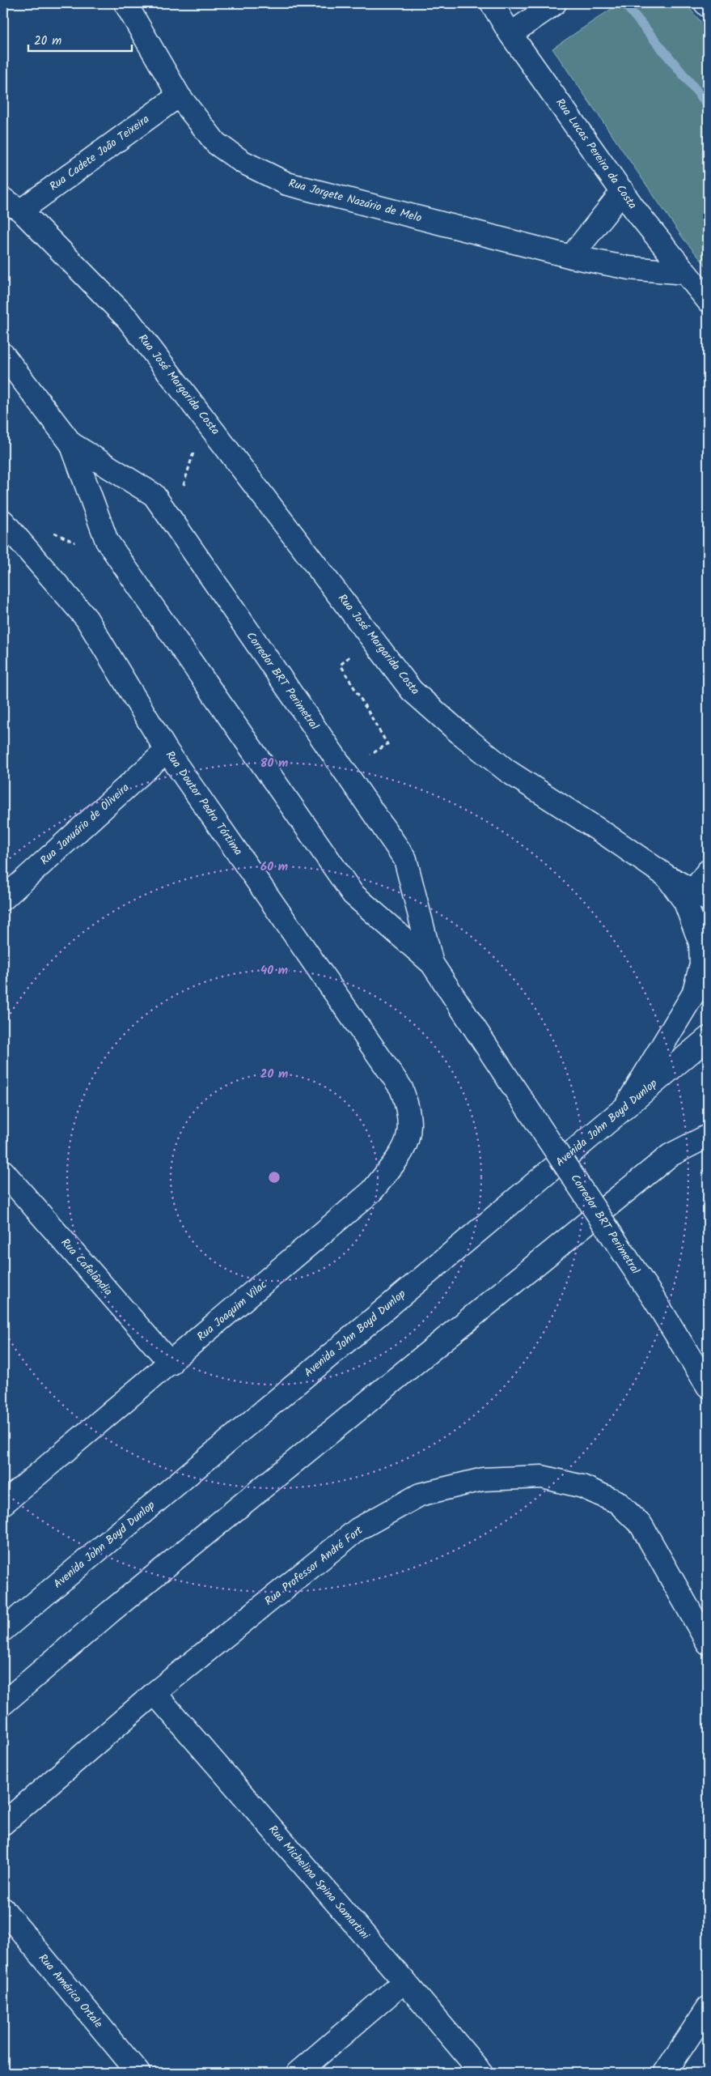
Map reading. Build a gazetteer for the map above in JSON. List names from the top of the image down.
{
  "streets": {
    "street": [
      "Rua Cadete João Teixeira",
      "Rua Lucas Pereira da Costa",
      "Rua Jorgete Nazário de Melo",
      "Rua José Margarida Costa",
      "Corredor BRT Perimetral",
      "Rua Doutor Pedro Tórtima",
      "Rua Januário de Oliveira",
      "Avenida John Boyd Dunlop",
      "Rua Cafelândia",
      "Rua Joaquim Vilac",
      "Rua Professor André Fort",
      "Rua Michelina Spina Samartini",
      "Rua Américo Ortale"
    ]
  },
  "crossings": [
    ["Rua Cadete João Teixeira", "Rua Jorgete Nazário de Melo"],
    ["Rua Cadete João Teixeira", "Rua José Margarida Costa"],
    ["Rua Lucas Pereira da Costa", "Rua Jorgete Nazário de Melo"],
    ["Rua Doutor Pedro Tórtima", "Rua Januário de Oliveira"],
    ["Rua Doutor Pedro Tórtima", "Rua Joaquim Vilac"],
    ["Rua Cafelândia", "Rua Joaquim Vilac"],
    ["Rua Professor André Fort", "Rua Michelina Spina Samartini"]
  ],
  "scale_bar": "20 m",
  "rings": [
    "80 m",
    "60 m",
    "40 m",
    "20 m"
  ]
}
